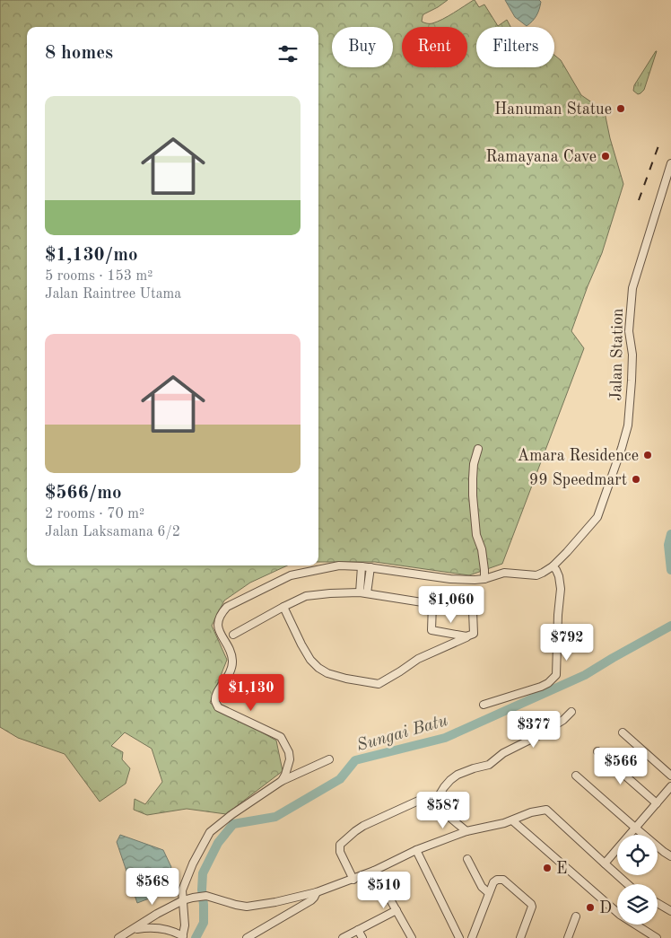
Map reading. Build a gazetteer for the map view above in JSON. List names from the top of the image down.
{
  "streets": {
    "street": ["Jalan Station"]
  },
  "water": ["Sungai Batu"],
  "places": [
    "Hanuman Statue",
    "Ramayana Cave",
    "Amara Residence",
    "99 Speedmart",
    "E",
    "D"
  ],
  "page": {
    "chip": ["Buy", "Rent", "Filters"],
    "heading": "8 homes",
    "list": [
      {
        "name": "$1,130/mo",
        "note": "5 rooms · 153 m² · Jalan Raintree Utama"
      },
      {
        "name": "$566/mo",
        "note": "2 rooms · 70 m² · Jalan Laksamana 6/2"
      }
    ],
    "price": [
      "$1,060",
      "$792",
      "$1,130",
      "$377",
      "$566",
      "$587",
      "$568",
      "$510"
    ]
  }
}
